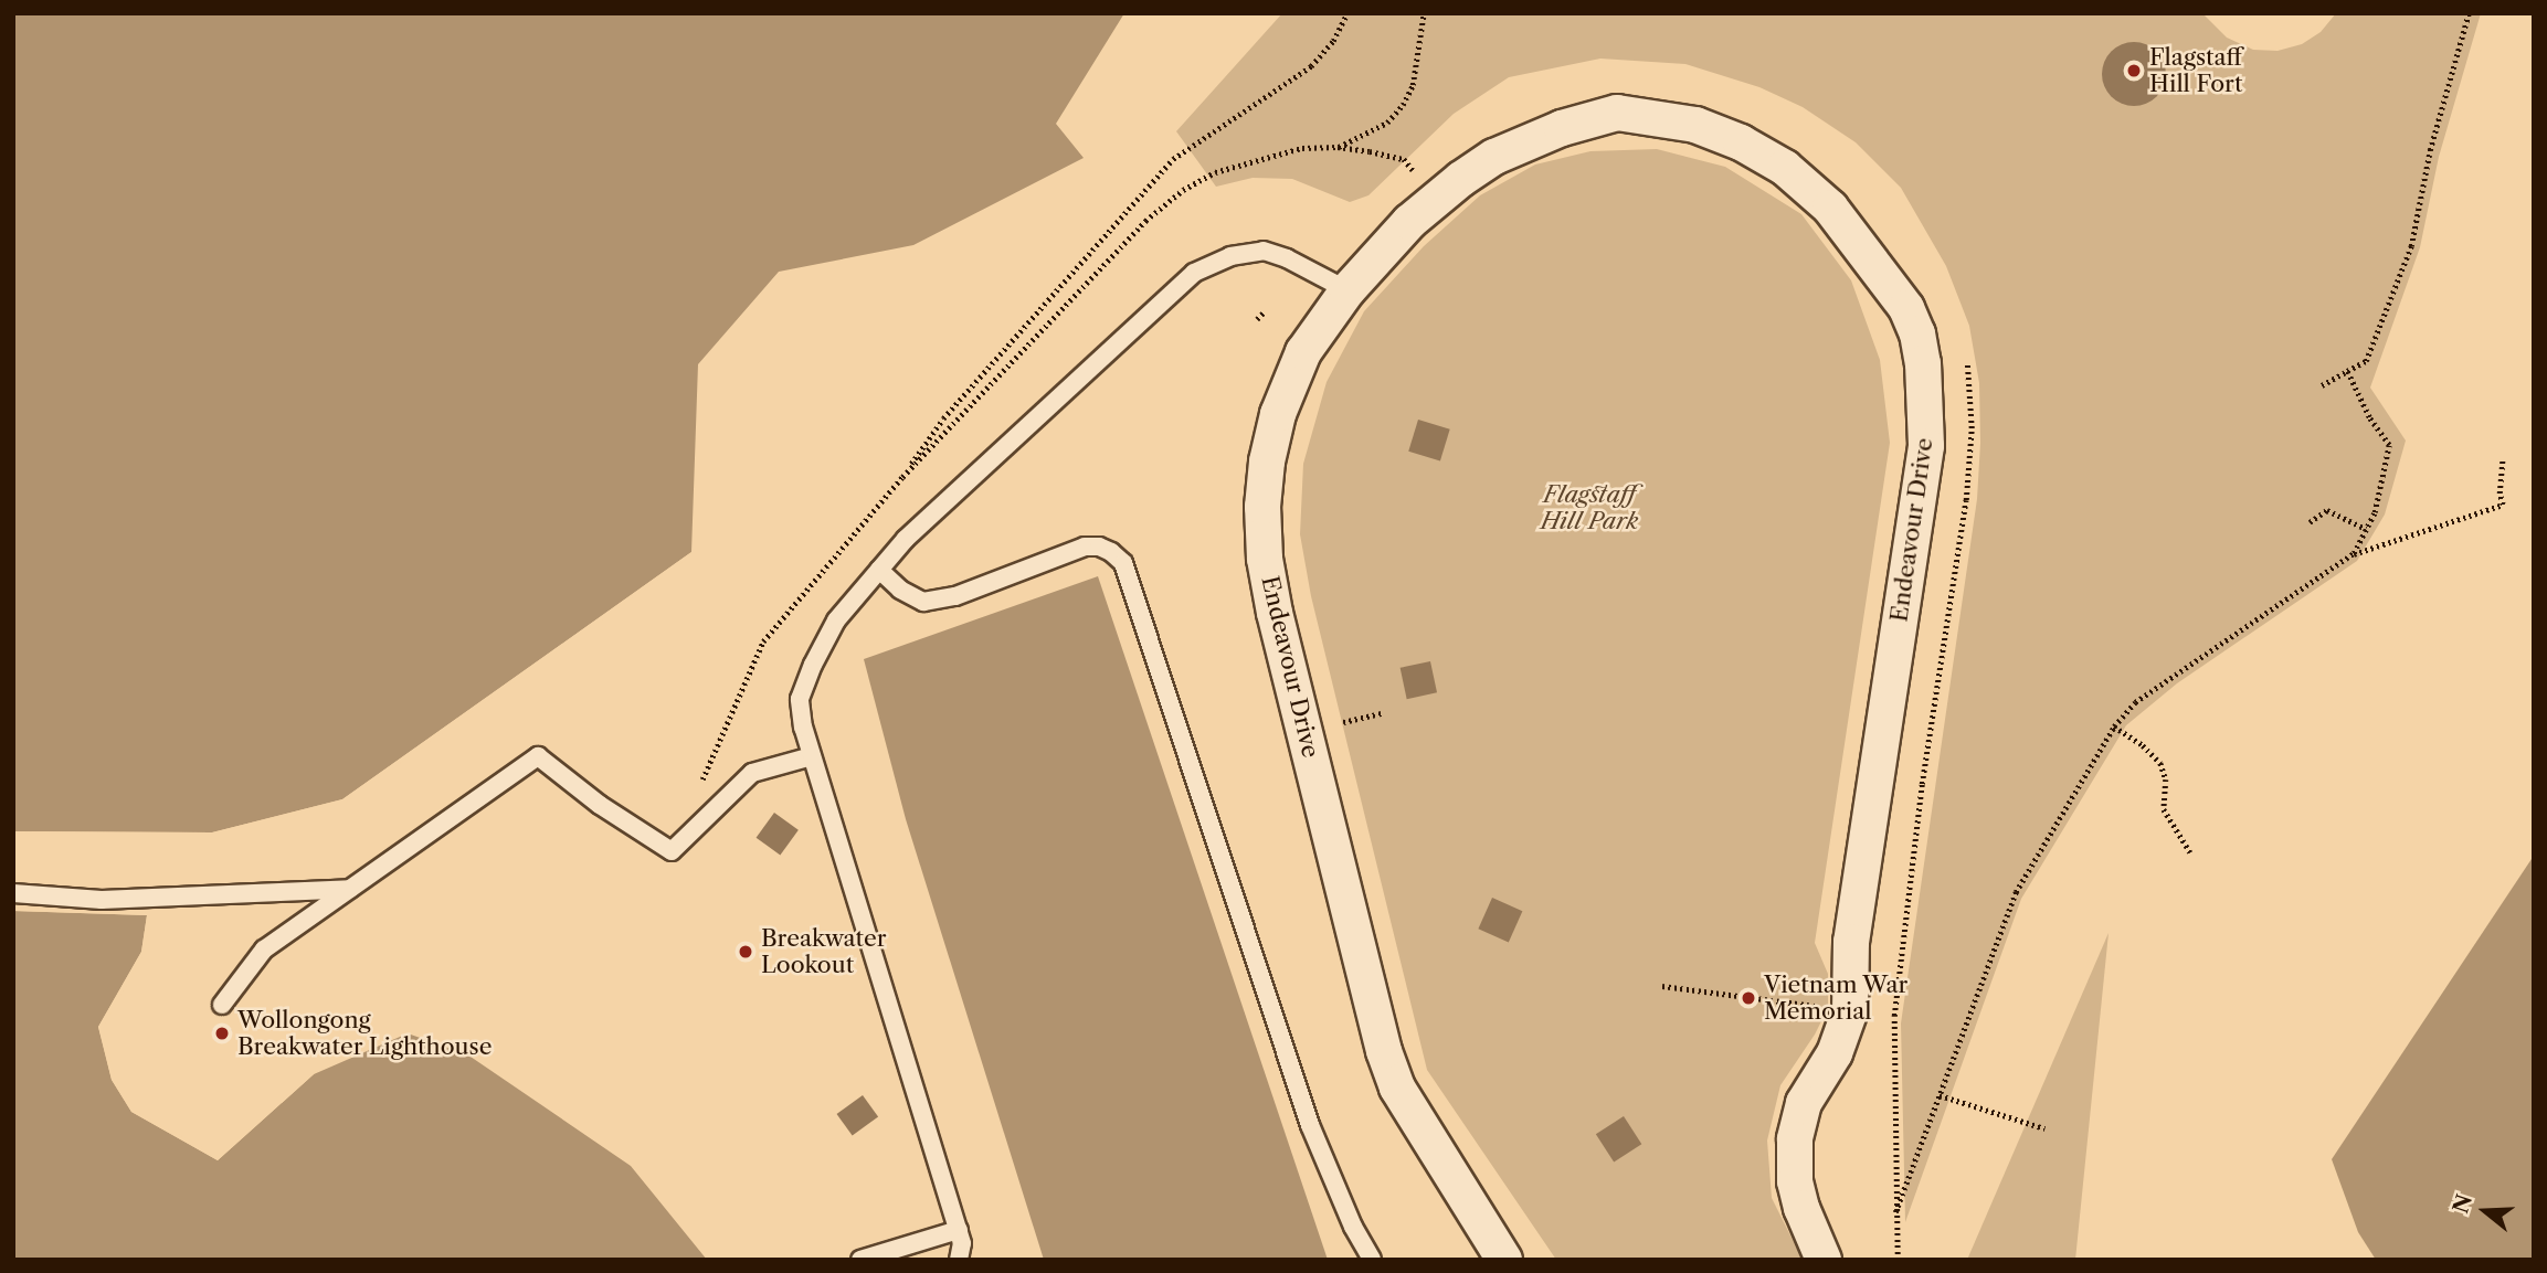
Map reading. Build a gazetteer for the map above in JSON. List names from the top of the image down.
{
  "streets": {
    "street": ["Endeavour Drive"]
  },
  "parks": ["Flagstaff Hill Park"],
  "places": [
    "Flagstaff Hill Fort",
    "Breakwater Lookout",
    "Vietnam War Memorial",
    "Wollongong Breakwater Lighthouse"
  ],
  "north": "left"
}
